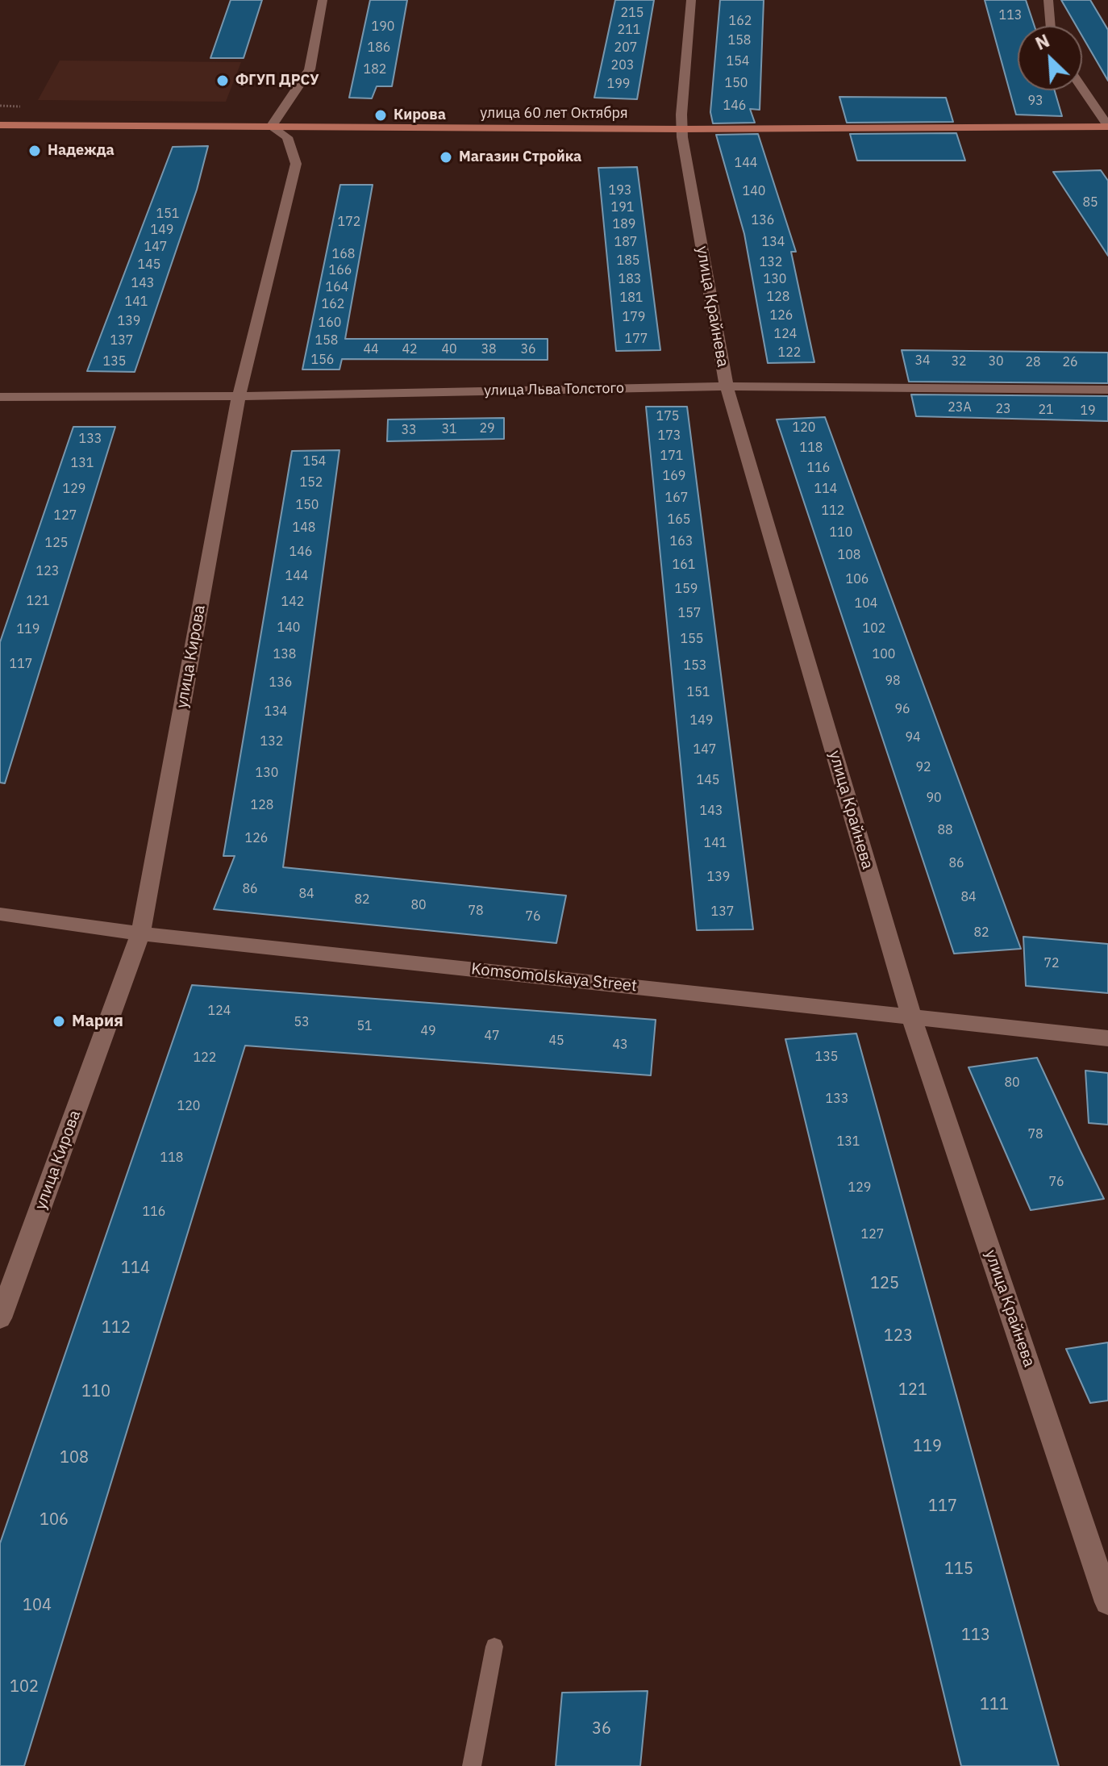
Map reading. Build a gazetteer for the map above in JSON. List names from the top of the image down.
{
  "streets": {
    "main road": ["улица 60 лет Октября"],
    "street": [
      "улица Крайнева",
      "улица Льва Толстого",
      "улица Кирова",
      "Komsomolskaya Street"
    ]
  },
  "crossings": [
    ["улица 60 лет Октября", "улица Крайнева"],
    ["улица 60 лет Октября", "улица Кирова"],
    ["улица Крайнева", "улица Льва Толстого"],
    ["улица Крайнева", "Komsomolskaya Street"],
    ["улица Льва Толстого", "улица Кирова"],
    ["улица Кирова", "Komsomolskaya Street"]
  ],
  "places": [
    "ФГУП ДРСУ",
    "Кирова",
    "Надежда",
    "Магазин Стройка",
    "Мария"
  ],
  "house_numbers": [
    "215",
    "113",
    "162",
    "190",
    "211",
    "158",
    "186",
    "207",
    "154",
    "203",
    "182",
    "150",
    "199",
    "93",
    "146",
    "144",
    "193",
    "140",
    "85",
    "191",
    "151",
    "136",
    "172",
    "189",
    "149",
    "187",
    "134",
    "147",
    "168",
    "185",
    "132",
    "145",
    "166",
    "183",
    "130",
    "143",
    "164",
    "128",
    "181",
    "141",
    "162",
    "126",
    "179",
    "139",
    "160",
    "124",
    "177",
    "137",
    "158",
    "44",
    "42",
    "40",
    "38",
    "36",
    "122",
    "156",
    "34",
    "135",
    "32",
    "30",
    "28",
    "26",
    "23А",
    "23",
    "21",
    "19",
    "175",
    "120",
    "29",
    "31",
    "33",
    "173",
    "133",
    "118",
    "171",
    "154",
    "131",
    "116",
    "169",
    "152",
    "129",
    "114",
    "167",
    "150",
    "112",
    "127",
    "165",
    "148",
    "110",
    "163",
    "125",
    "146",
    "108",
    "161",
    "123",
    "144",
    "106",
    "159",
    "121",
    "142",
    "104",
    "157",
    "140",
    "102",
    "119",
    "155",
    "138",
    "100",
    "117",
    "153",
    "98",
    "136",
    "151",
    "96",
    "134",
    "149",
    "94",
    "132",
    "147",
    "92",
    "130",
    "145",
    "90",
    "128",
    "143",
    "88",
    "126",
    "141",
    "86",
    "139",
    "86",
    "84",
    "84",
    "82",
    "80",
    "78",
    "137",
    "76",
    "82",
    "72",
    "124",
    "53",
    "51",
    "49",
    "47",
    "45",
    "43",
    "135",
    "122",
    "80",
    "133",
    "120",
    "78",
    "131",
    "118",
    "76",
    "129",
    "116",
    "127",
    "114",
    "125",
    "112",
    "123",
    "121",
    "110",
    "119",
    "108",
    "117",
    "106",
    "115",
    "104",
    "113",
    "102",
    "111",
    "36"
  ],
  "north": "top left"
}
